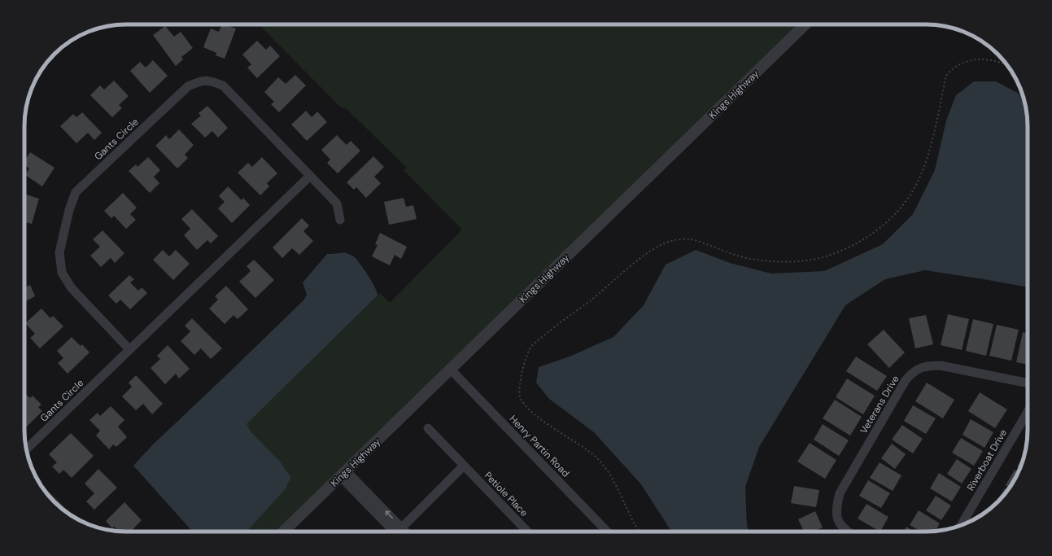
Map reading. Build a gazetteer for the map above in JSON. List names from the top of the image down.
{
  "streets": {
    "street": [
      "Kings Highway",
      "Gants Circle",
      "Veterans Drive",
      "Henry Partin Road",
      "Riverboat Drive",
      "Petiole Place"
    ]
  },
  "crossings": [
    ["Kings Highway", "Henry Partin Road"]
  ]
}
